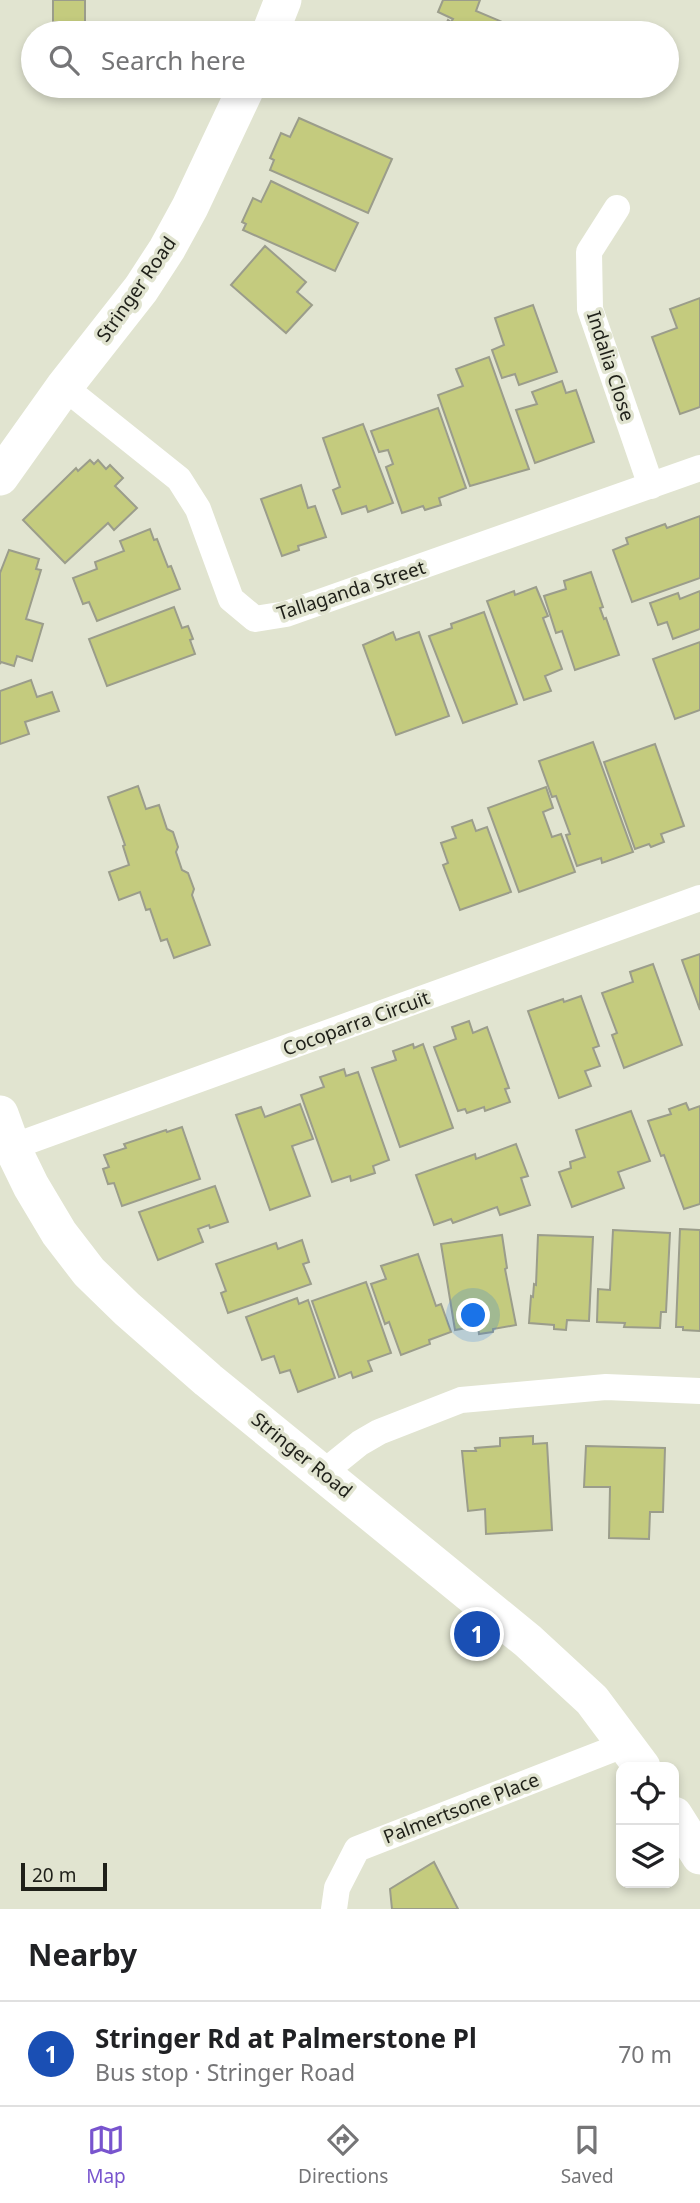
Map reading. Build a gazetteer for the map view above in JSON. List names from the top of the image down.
{
  "streets": {
    "street": [
      "Stringer Road",
      "Indalia Close",
      "Tallaganda Street",
      "Cocoparra Circuit",
      "Palmertsone Place"
    ]
  },
  "crossings": [
    ["Stringer Road", "Tallaganda Street"],
    ["Stringer Road", "Cocoparra Circuit"],
    ["Stringer Road", "Palmertsone Place"],
    ["Indalia Close", "Tallaganda Street"]
  ],
  "scale_bar": "20 m",
  "page": {
    "search": "Search here",
    "pins": "1",
    "scale": "20 m",
    "heading": "Nearby",
    "list": [
      {
        "mark": "1",
        "name": "Stringer Rd at Palmerstone Pl",
        "note": "Bus stop · Stringer Road",
        "value": "70 m"
      }
    ],
    "nav": ["Map", "Directions", "Saved"]
  }
}
